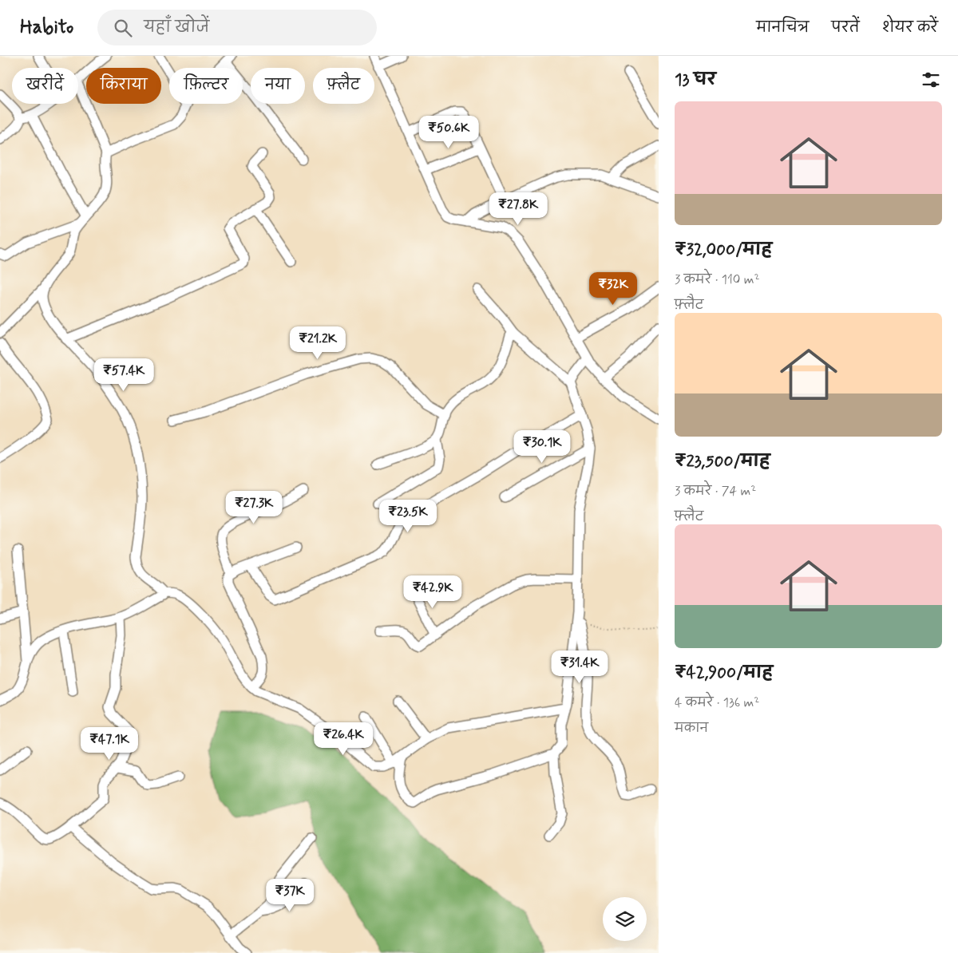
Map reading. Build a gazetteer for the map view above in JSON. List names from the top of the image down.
{
  "page": {
    "header": "Habito",
    "search": "यहाँ खोजें",
    "nav": ["मानचित्र", "परतें", "शेयर करें"],
    "heading": "13 घर",
    "chip": [
      "खरीदें",
      "किराया",
      "फ़िल्टर",
      "नया",
      "फ़्लैट"
    ],
    "list": [
      {
        "name": "₹32,000/माह",
        "note": "3 कमरे · 110 m² · फ़्लैट"
      },
      {
        "name": "₹23,500/माह",
        "note": "3 कमरे · 74 m² · फ़्लैट"
      },
      {
        "name": "₹42,900/माह",
        "note": "4 कमरे · 136 m² · मकान"
      }
    ],
    "price": [
      "₹50.6K",
      "₹27.8K",
      "₹32K",
      "₹21.2K",
      "₹57.4K",
      "₹30.1K",
      "₹27.3K",
      "₹23.5K",
      "₹42.9K",
      "₹31.4K",
      "₹26.4K",
      "₹47.1K",
      "₹37K"
    ]
  }
}
